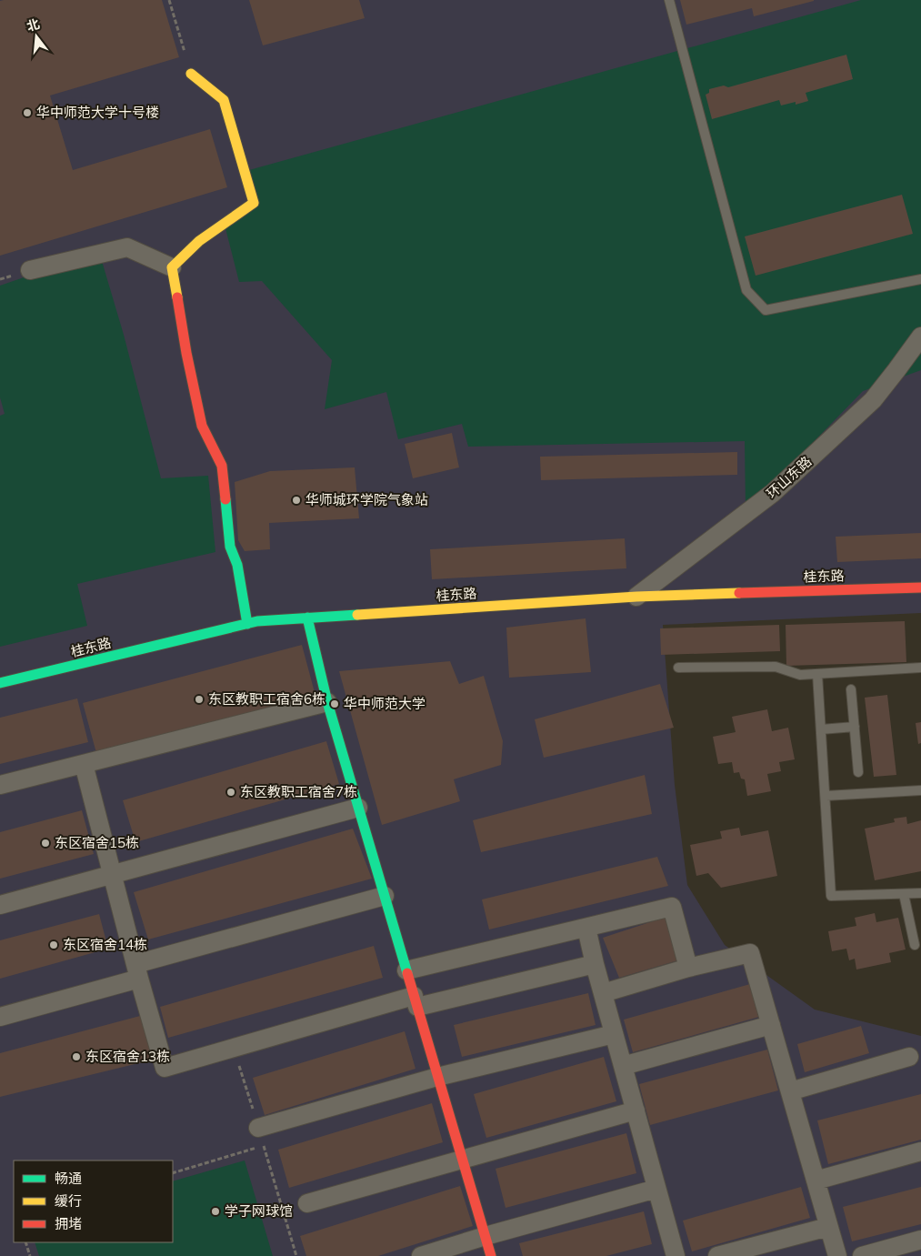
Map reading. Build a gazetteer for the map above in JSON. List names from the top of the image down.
{
  "streets": {
    "street": ["环山东路", "桂东路"]
  },
  "crossings": [
    ["环山东路", "桂东路"]
  ],
  "places": [
    "华中师范大学十号楼",
    "华师城环学院气象站",
    "东区教职工宿舍6栋",
    "华中师范大学",
    "东区教职工宿舍7栋",
    "东区宿舍15栋",
    "东区宿舍14栋",
    "东区宿舍13栋",
    "学子网球馆"
  ],
  "legend": ["畅通", "缓行", "拥堵"],
  "north": "top"
}
